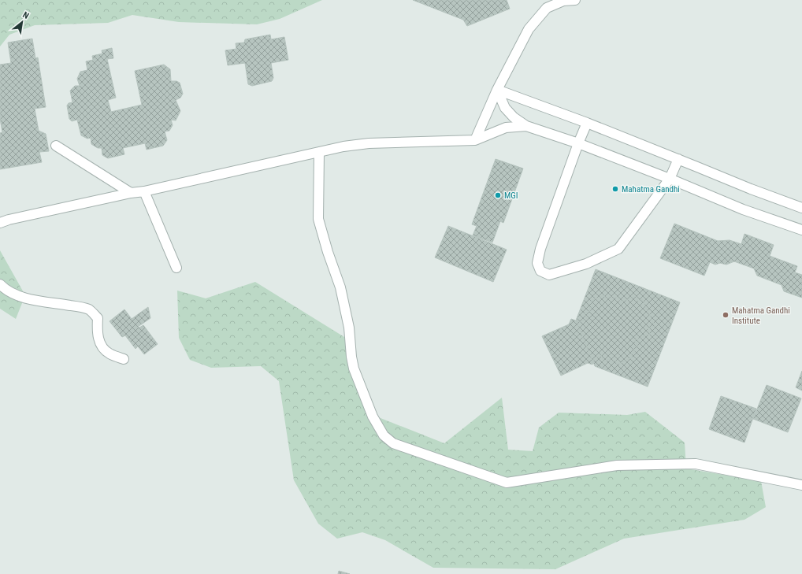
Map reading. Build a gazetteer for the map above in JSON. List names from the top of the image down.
{
  "places": ["Mahatma Gandhi", "MGI", "Mahatma Gandhi Institute"],
  "north": "top right"
}
